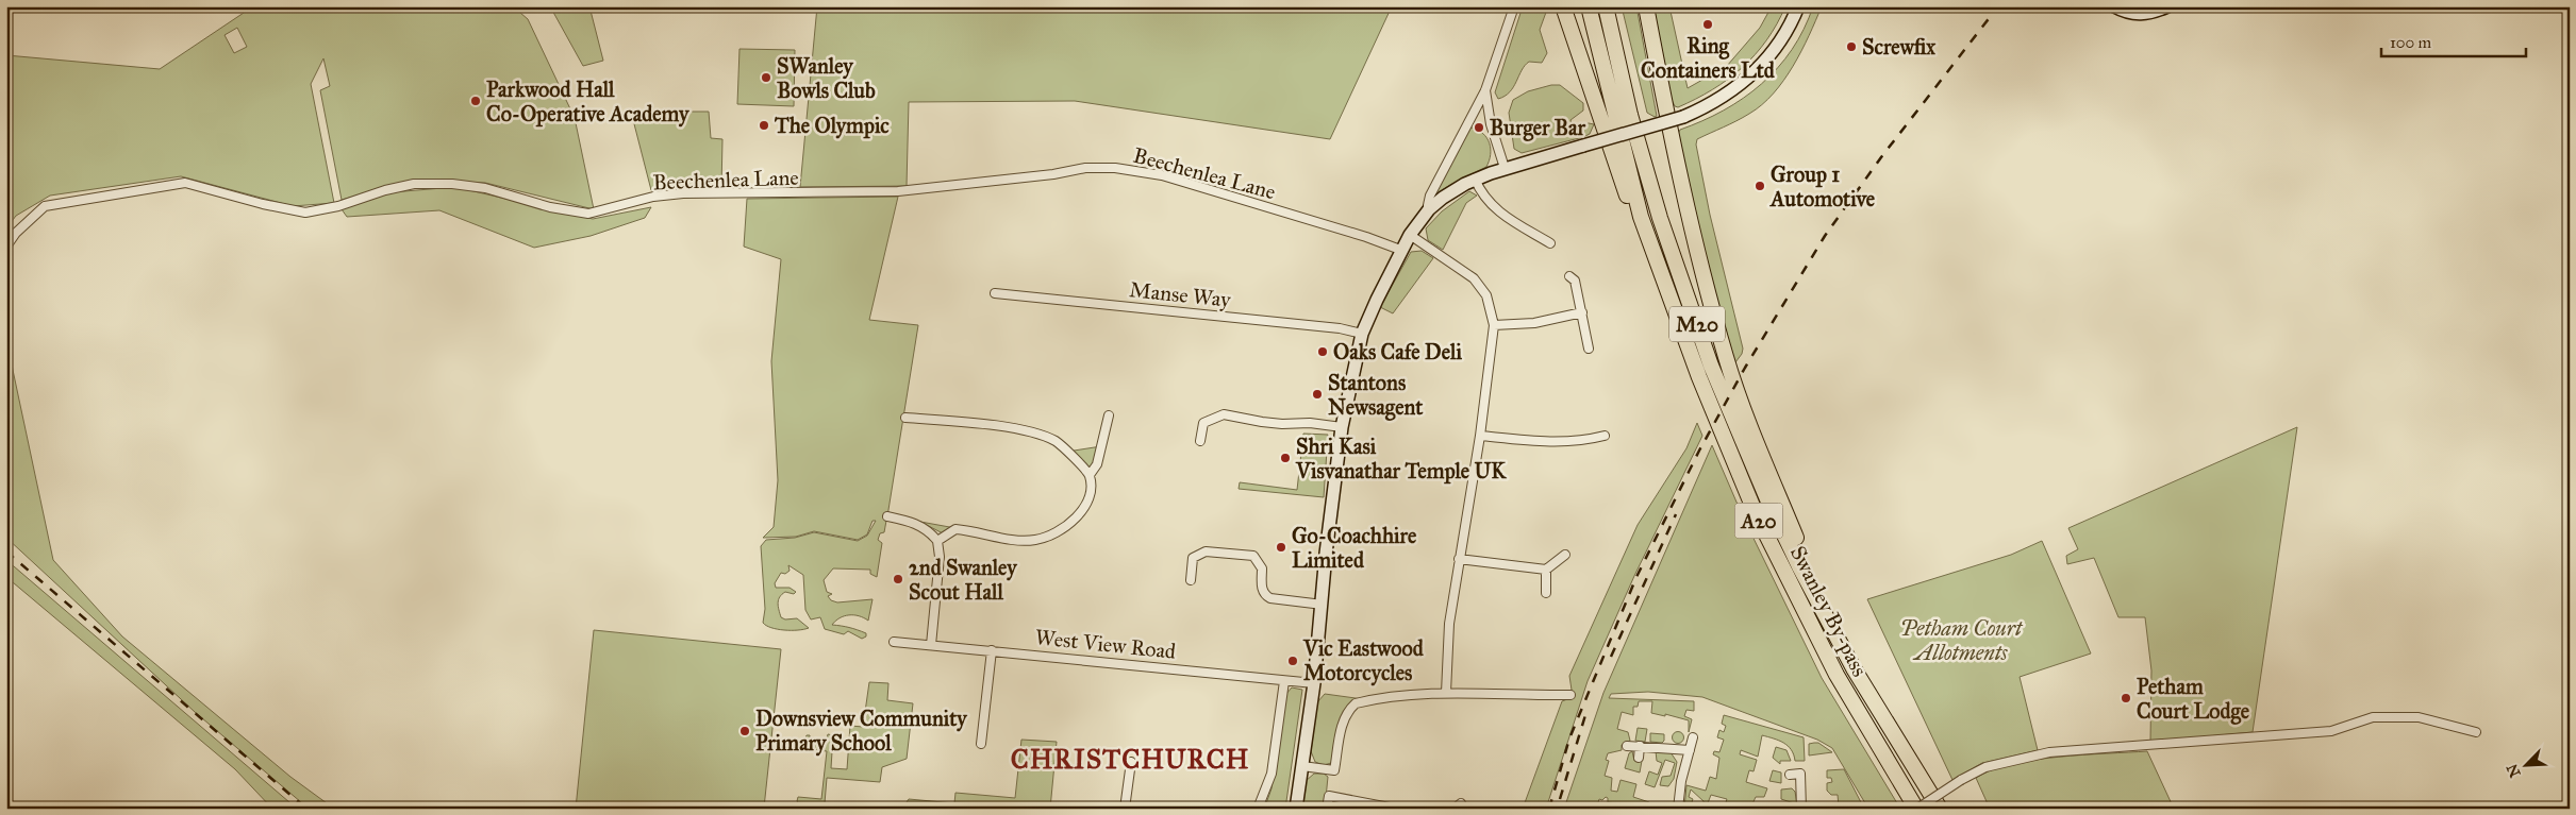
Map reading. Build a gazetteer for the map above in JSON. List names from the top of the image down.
{
  "streets": {
    "highway": ["M20", "A20", "Swanley By-pass"],
    "street": ["Beechenlea Lane", "Manse Way", "West View Road"]
  },
  "crossings": [
    ["M20", "A20"],
    ["M20", "Swanley By-pass"],
    ["A20", "Swanley By-pass"]
  ],
  "districts": ["CHRISTCHURCH"],
  "parks": ["Petham Court Allotments"],
  "places": [
    "Ring Containers Ltd",
    "Screwfix",
    "SWanley Bowls Club",
    "Parkwood Hall Co-Operative Academy",
    "The Olympic",
    "Burger Bar",
    "Group 1 Automotive",
    "Oaks Cafe Deli",
    "Stantons Newsagent",
    "Shri Kasi Visvanathar Temple UK",
    "Go-Coachhire Limited",
    "2nd Swanley Scout Hall",
    "Vic Eastwood Motorcycles",
    "Petham Court Lodge",
    "Downsview Community Primary School"
  ],
  "scale_bar": "100 m",
  "north": "bottom left"
}
